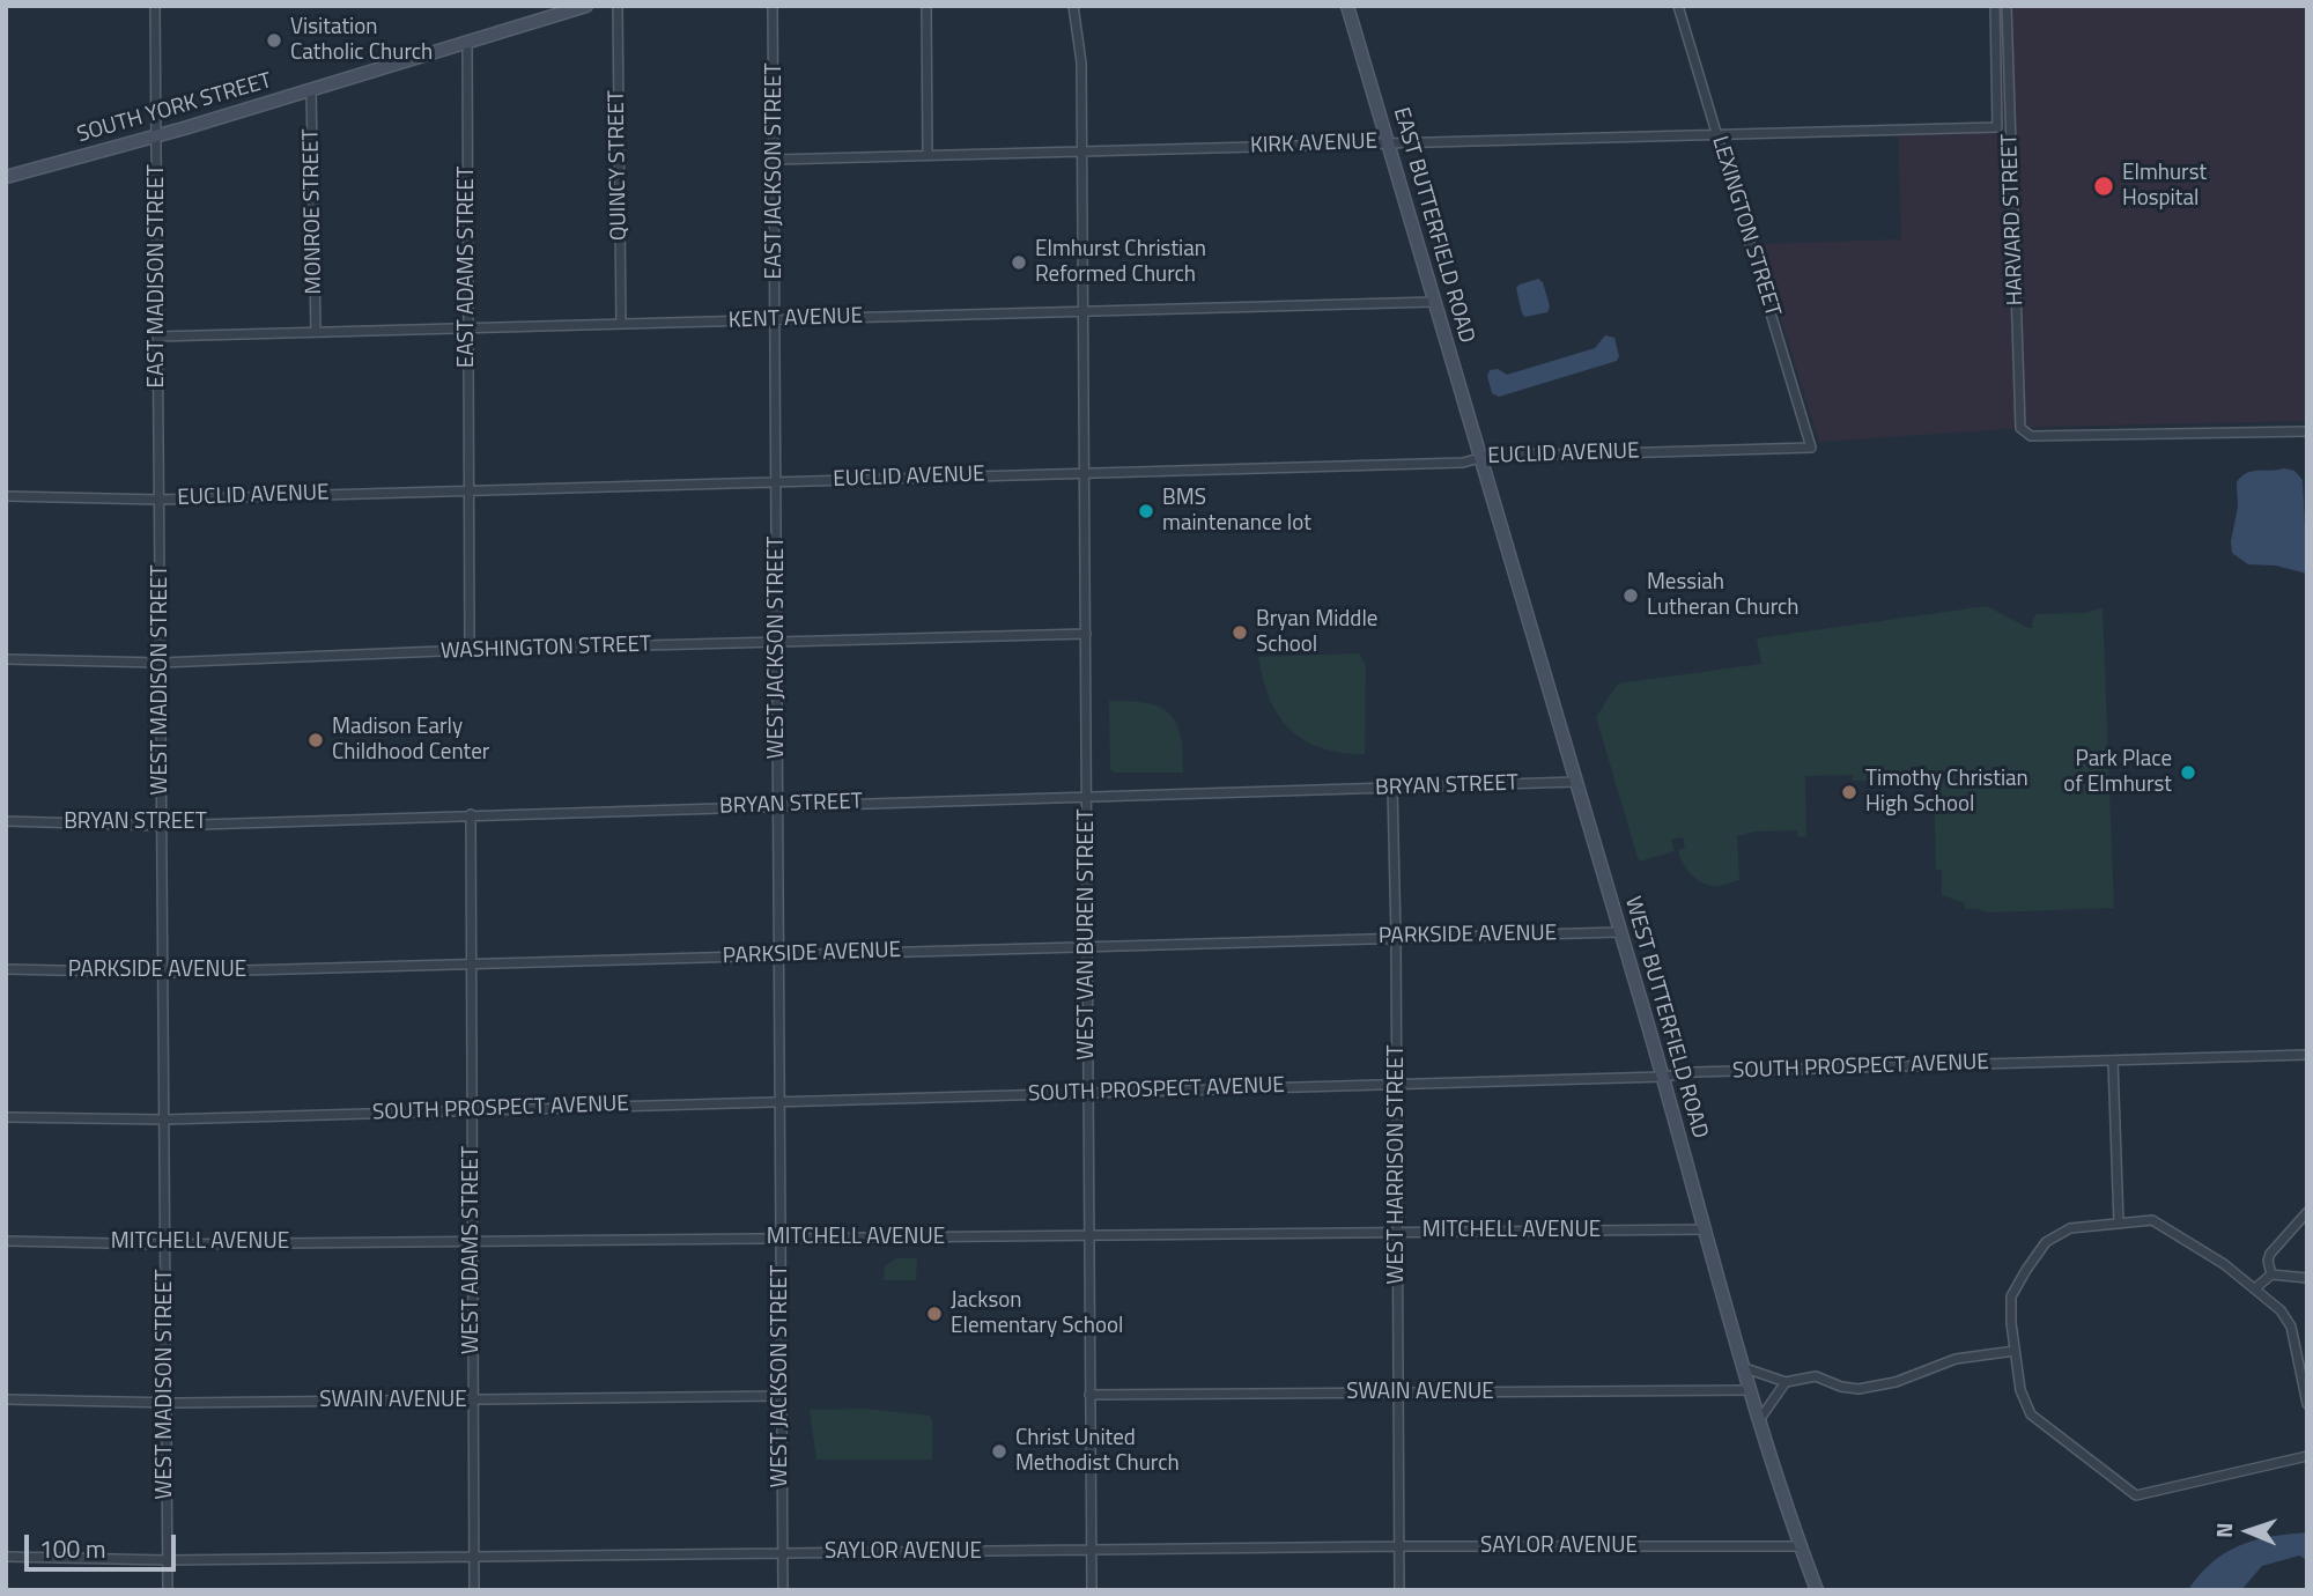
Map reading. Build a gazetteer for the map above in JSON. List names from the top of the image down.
{
  "streets": {
    "main road": ["SOUTH YORK STREET", "EAST BUTTERFIELD ROAD", "WEST BUTTERFIELD ROAD"],
    "street": [
      "KIRK AVENUE",
      "QUINCY STREET",
      "EAST JACKSON STREET",
      "MONROE STREET",
      "HARVARD STREET",
      "LEXINGTON STREET",
      "EAST ADAMS STREET",
      "EAST MADISON STREET",
      "KENT AVENUE",
      "EUCLID AVENUE",
      "WEST JACKSON STREET",
      "WASHINGTON STREET",
      "WEST MADISON STREET",
      "BRYAN STREET",
      "WEST VAN BUREN STREET",
      "PARKSIDE AVENUE",
      "SOUTH PROSPECT AVENUE",
      "WEST HARRISON STREET",
      "MITCHELL AVENUE",
      "WEST ADAMS STREET",
      "SWAIN AVENUE",
      "SAYLOR AVENUE"
    ]
  },
  "crossings": [
    ["SOUTH YORK STREET", "MONROE STREET"],
    ["SOUTH YORK STREET", "EAST ADAMS STREET"],
    ["SOUTH YORK STREET", "EAST MADISON STREET"],
    ["KIRK AVENUE", "EAST JACKSON STREET"],
    ["KIRK AVENUE", "HARVARD STREET"],
    ["KIRK AVENUE", "EAST BUTTERFIELD ROAD"],
    ["KIRK AVENUE", "LEXINGTON STREET"],
    ["KIRK AVENUE", "WEST VAN BUREN STREET"],
    ["QUINCY STREET", "KENT AVENUE"],
    ["EAST JACKSON STREET", "KENT AVENUE"],
    ["EAST JACKSON STREET", "EUCLID AVENUE"],
    ["EAST JACKSON STREET", "WEST JACKSON STREET"],
    ["MONROE STREET", "KENT AVENUE"],
    ["EAST BUTTERFIELD ROAD", "KENT AVENUE"],
    ["EAST BUTTERFIELD ROAD", "EUCLID AVENUE"],
    ["EAST BUTTERFIELD ROAD", "WEST BUTTERFIELD ROAD"],
    ["LEXINGTON STREET", "EUCLID AVENUE"],
    ["EAST ADAMS STREET", "KENT AVENUE"],
    ["EAST ADAMS STREET", "EUCLID AVENUE"],
    ["EAST MADISON STREET", "KENT AVENUE"],
    ["EAST MADISON STREET", "EUCLID AVENUE"],
    ["EAST MADISON STREET", "WEST MADISON STREET"],
    ["KENT AVENUE", "WEST VAN BUREN STREET"],
    ["EUCLID AVENUE", "WEST JACKSON STREET"],
    ["EUCLID AVENUE", "WEST MADISON STREET"],
    ["EUCLID AVENUE", "WEST VAN BUREN STREET"],
    ["EUCLID AVENUE", "WEST BUTTERFIELD ROAD"],
    ["WEST JACKSON STREET", "WASHINGTON STREET"],
    ["WEST JACKSON STREET", "BRYAN STREET"],
    ["WEST JACKSON STREET", "PARKSIDE AVENUE"],
    ["WEST JACKSON STREET", "SOUTH PROSPECT AVENUE"],
    ["WEST JACKSON STREET", "MITCHELL AVENUE"],
    ["WEST JACKSON STREET", "SWAIN AVENUE"],
    ["WEST JACKSON STREET", "SAYLOR AVENUE"],
    ["WASHINGTON STREET", "WEST MADISON STREET"],
    ["WASHINGTON STREET", "WEST VAN BUREN STREET"],
    ["WEST MADISON STREET", "BRYAN STREET"],
    ["WEST MADISON STREET", "PARKSIDE AVENUE"],
    ["WEST MADISON STREET", "SOUTH PROSPECT AVENUE"],
    ["WEST MADISON STREET", "MITCHELL AVENUE"],
    ["WEST MADISON STREET", "SWAIN AVENUE"],
    ["WEST MADISON STREET", "SAYLOR AVENUE"],
    ["BRYAN STREET", "WEST VAN BUREN STREET"],
    ["BRYAN STREET", "WEST BUTTERFIELD ROAD"],
    ["BRYAN STREET", "WEST HARRISON STREET"],
    ["BRYAN STREET", "WEST ADAMS STREET"],
    ["WEST VAN BUREN STREET", "PARKSIDE AVENUE"],
    ["WEST VAN BUREN STREET", "SOUTH PROSPECT AVENUE"],
    ["WEST VAN BUREN STREET", "MITCHELL AVENUE"],
    ["WEST VAN BUREN STREET", "SWAIN AVENUE"],
    ["WEST VAN BUREN STREET", "SAYLOR AVENUE"],
    ["PARKSIDE AVENUE", "WEST BUTTERFIELD ROAD"],
    ["PARKSIDE AVENUE", "WEST HARRISON STREET"],
    ["PARKSIDE AVENUE", "WEST ADAMS STREET"],
    ["WEST BUTTERFIELD ROAD", "SOUTH PROSPECT AVENUE"],
    ["WEST BUTTERFIELD ROAD", "MITCHELL AVENUE"],
    ["WEST BUTTERFIELD ROAD", "SWAIN AVENUE"],
    ["WEST BUTTERFIELD ROAD", "SAYLOR AVENUE"],
    ["SOUTH PROSPECT AVENUE", "WEST HARRISON STREET"],
    ["SOUTH PROSPECT AVENUE", "WEST ADAMS STREET"],
    ["WEST HARRISON STREET", "MITCHELL AVENUE"],
    ["WEST HARRISON STREET", "SWAIN AVENUE"],
    ["WEST HARRISON STREET", "SAYLOR AVENUE"],
    ["MITCHELL AVENUE", "WEST ADAMS STREET"],
    ["WEST ADAMS STREET", "SWAIN AVENUE"],
    ["WEST ADAMS STREET", "SAYLOR AVENUE"]
  ],
  "places": [
    "Visitation Catholic Church",
    "Elmhurst Hospital",
    "Elmhurst Christian Reformed Church",
    "BMS maintenance lot",
    "Messiah Lutheran Church",
    "Bryan Middle School",
    "Madison Early Childhood Center",
    "Park Place of Elmhurst",
    "Timothy Christian High School",
    "Jackson Elementary School",
    "Christ United Methodist Church"
  ],
  "scale_bar": "100 m",
  "north": "left"
}
